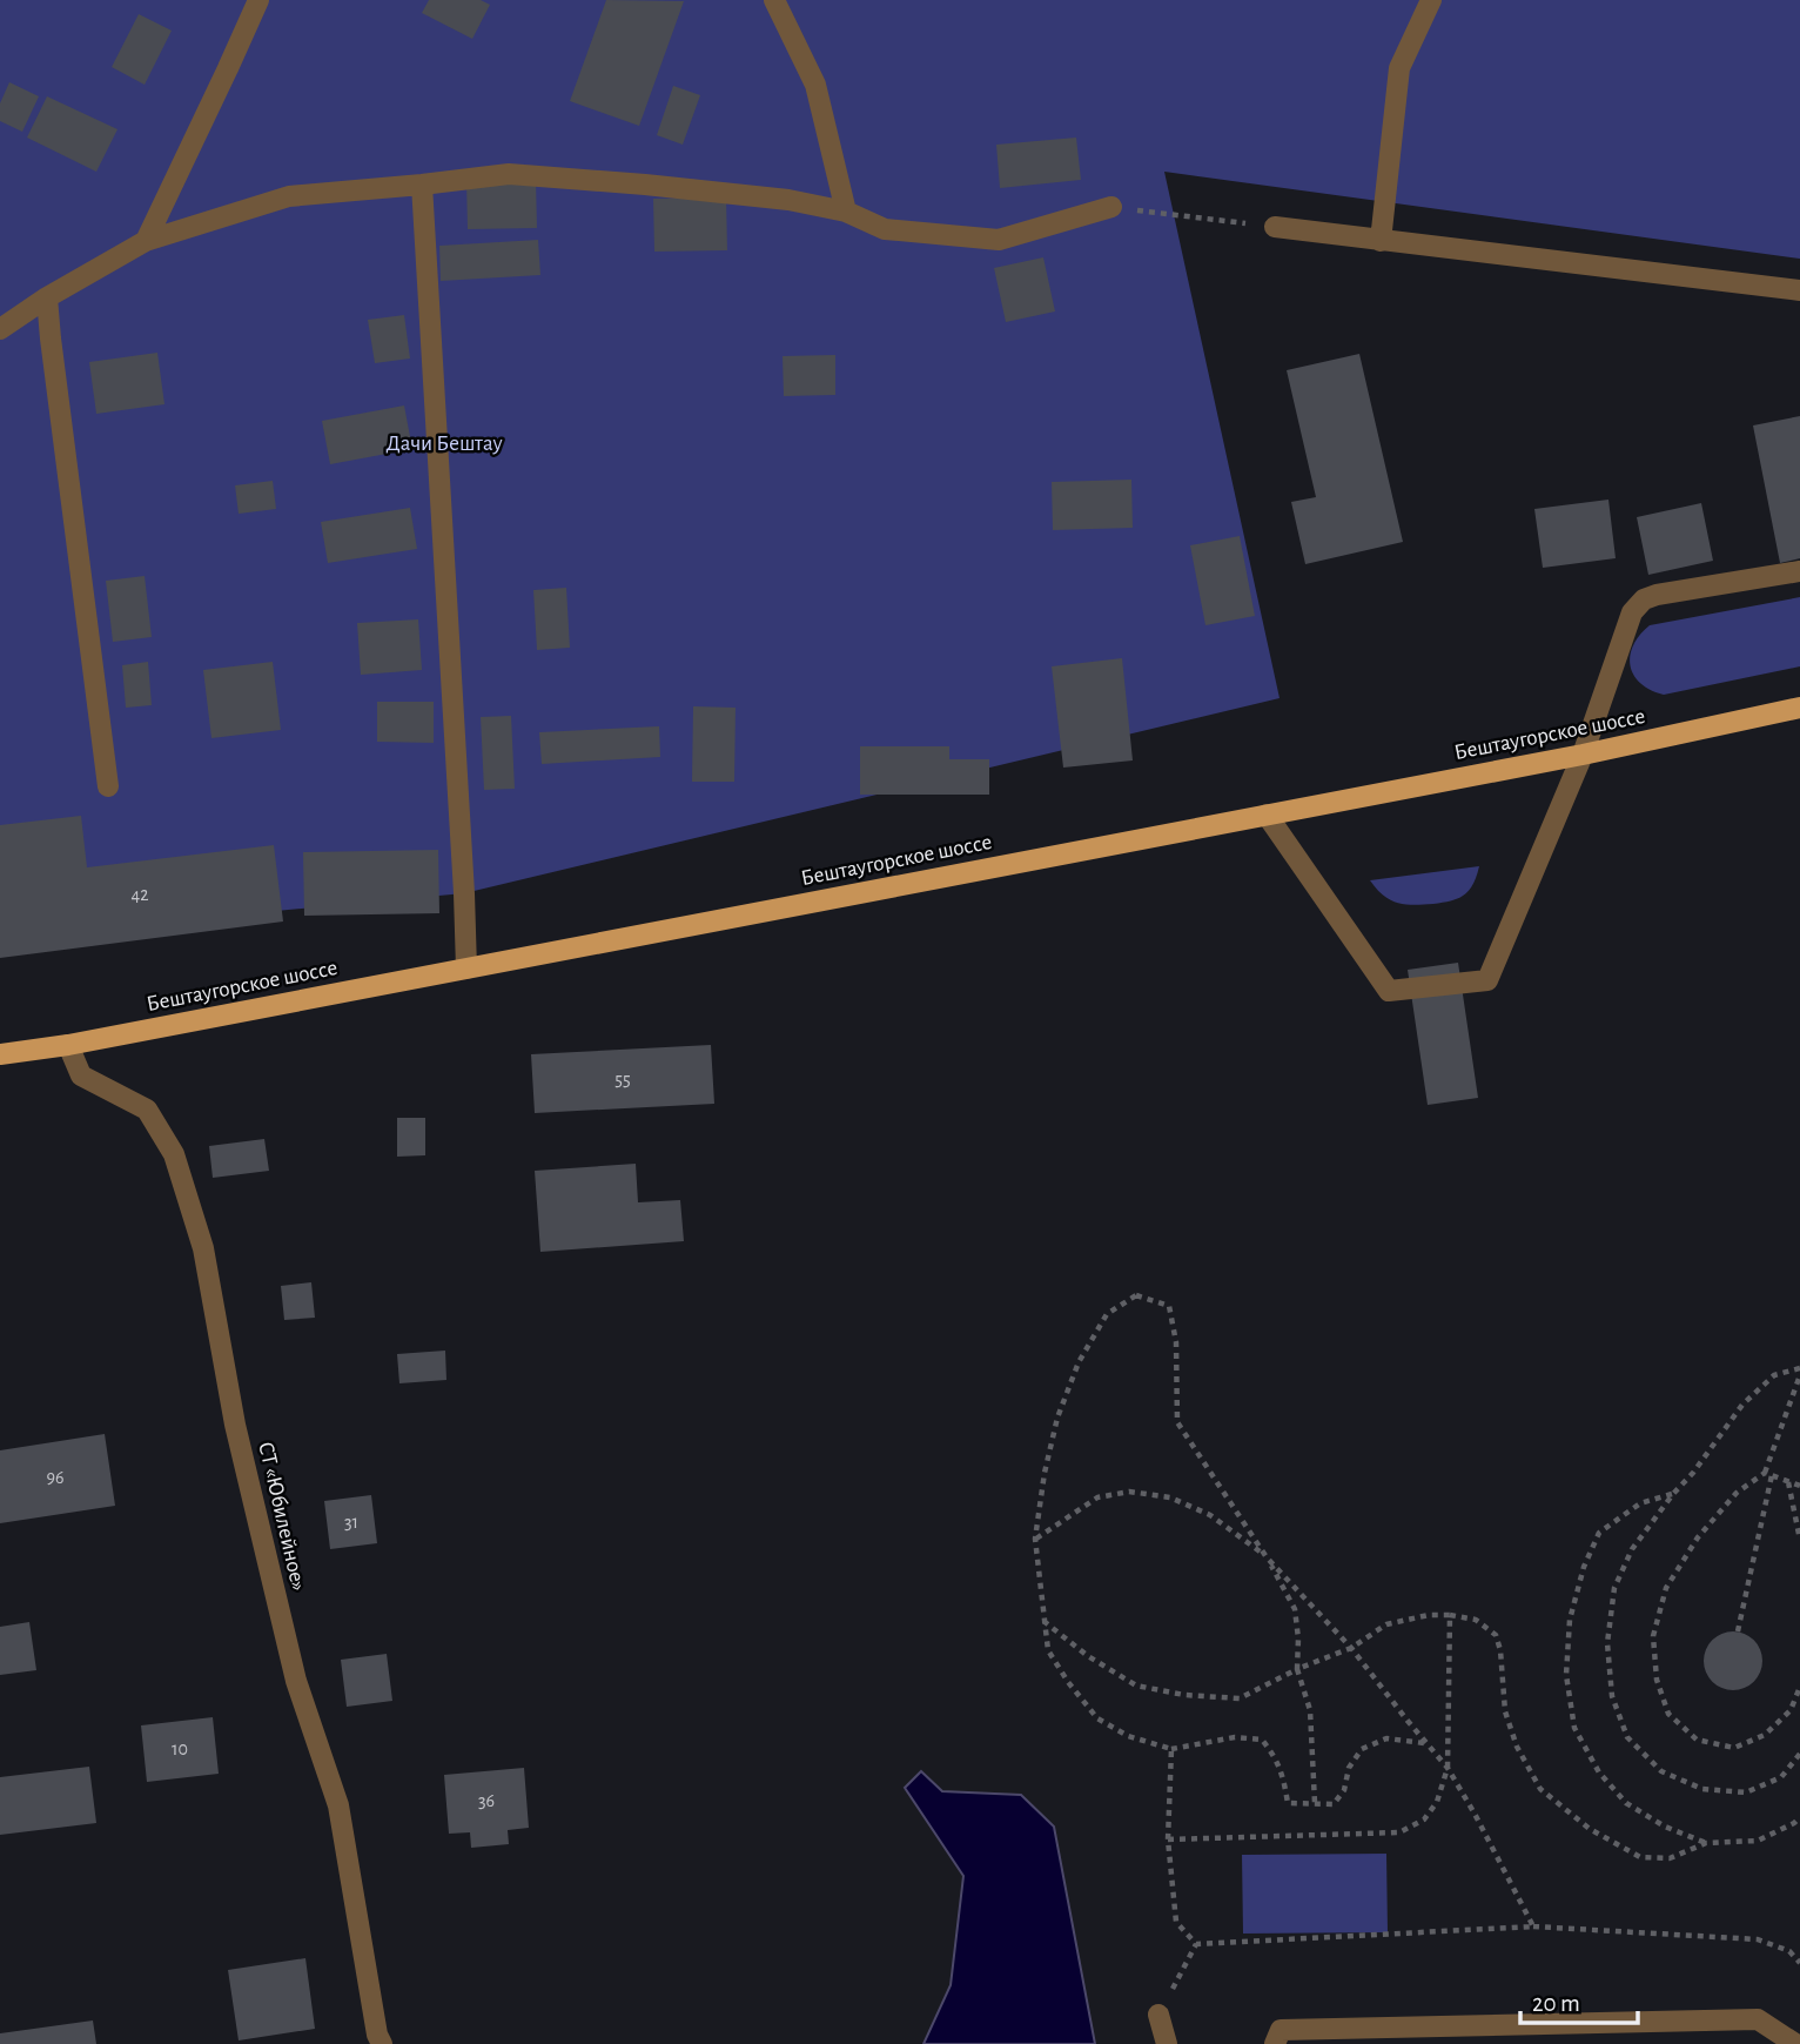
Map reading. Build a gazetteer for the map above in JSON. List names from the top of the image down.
{
  "streets": {
    "main road": ["Бештаугорское шоссе"],
    "street": ["СТ «Юбилейное»"]
  },
  "crossings": [
    ["Бештаугорское шоссе", "СТ «Юбилейное»"]
  ],
  "parks": ["Дачи Бештау"],
  "house_numbers": [
    "42",
    "55",
    "96",
    "31",
    "10",
    "36"
  ],
  "scale_bar": "20 m"
}
